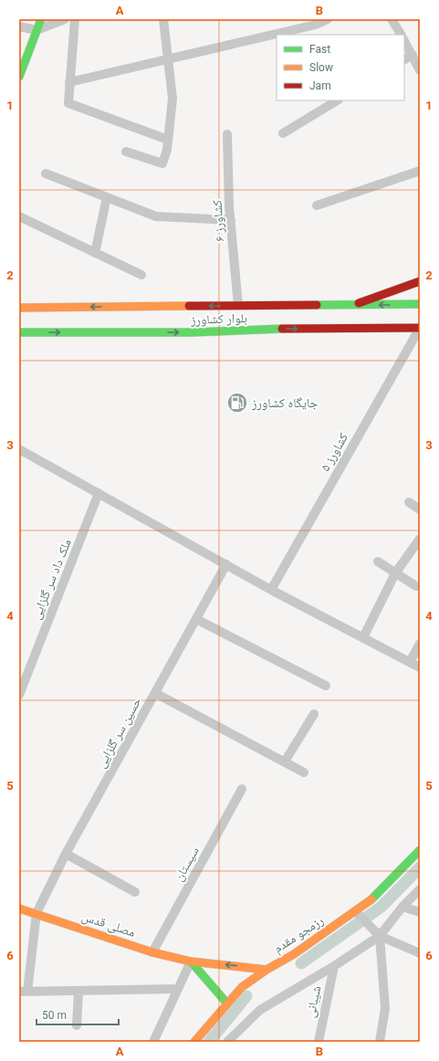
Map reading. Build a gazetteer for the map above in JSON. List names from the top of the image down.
{
  "streets": {
    "main road": ["بلوار کشاورز", "مصلی قدس", "رزمجو مقدم"],
    "street": [
      "کشاورز ۶",
      "کشاورز ۵",
      "ملک داد سر گلزایی",
      "حسین سر گلزایی",
      "سیستان",
      "شیبانی"
    ]
  },
  "crossings": [
    ["کشاورز ۶", "بلوار کشاورز"],
    ["بلوار کشاورز", "کشاورز ۵"],
    ["حسین سر گلزایی", "مصلی قدس"],
    ["سیستان", "مصلی قدس"],
    ["مصلی قدس", "رزمجو مقدم"]
  ],
  "places": {
    "fuel station": ["جایگاه کشاورز"]
  },
  "legend": ["Fast", "Slow", "Jam"],
  "scale_bar": "50 m",
  "grid": {
    "columns": ["A", "B"],
    "rows": [
      "1",
      "2",
      "3",
      "4",
      "5",
      "6"
    ]
  }
}
